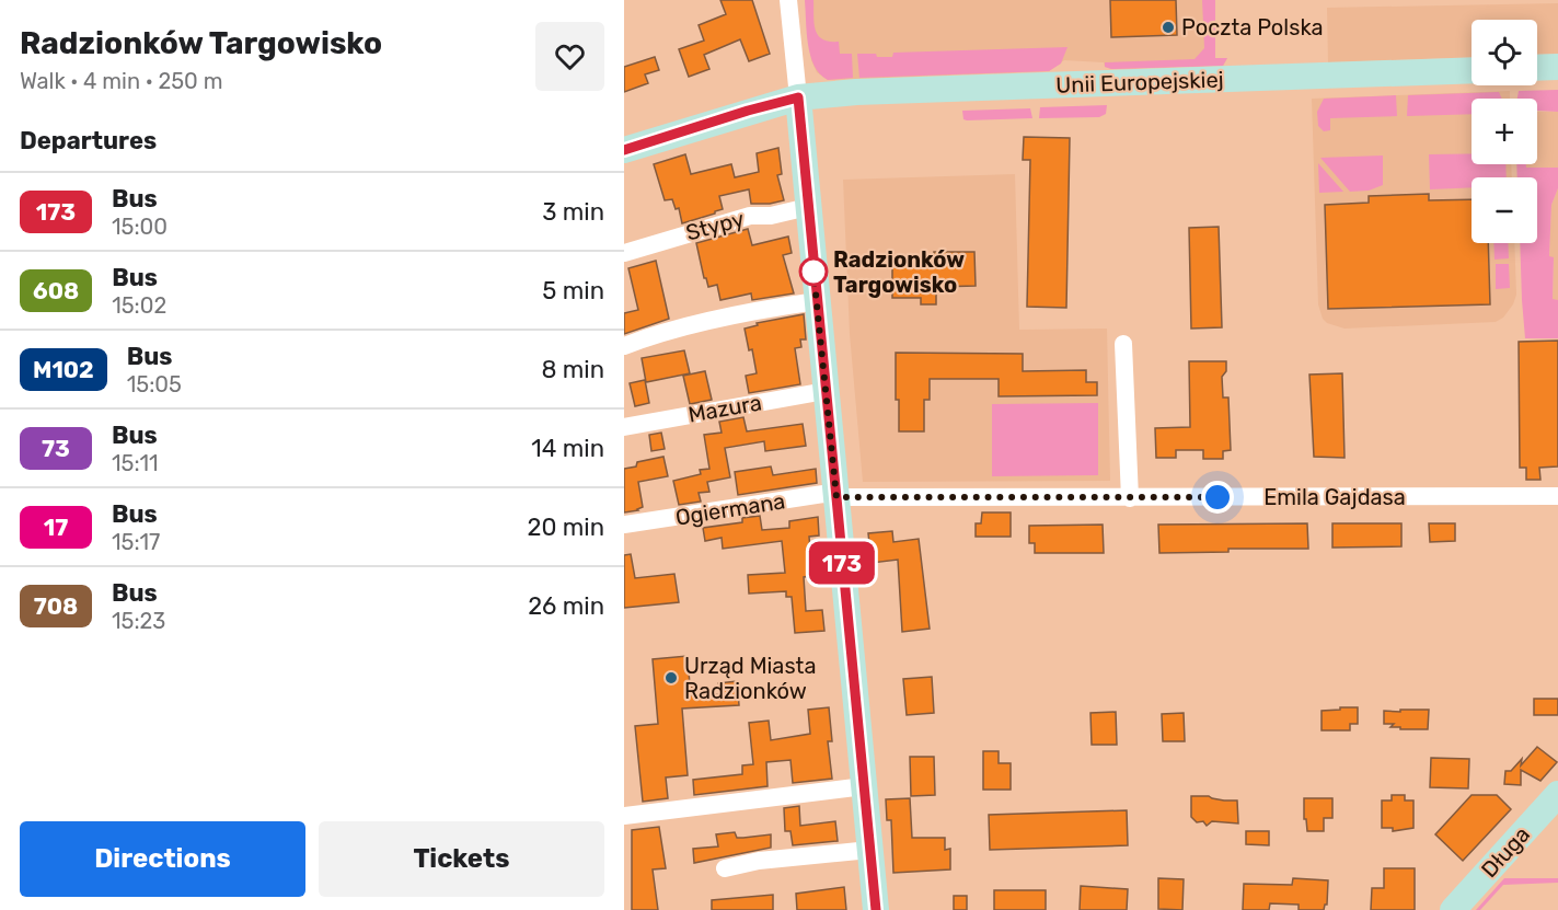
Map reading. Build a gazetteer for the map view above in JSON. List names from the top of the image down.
{
  "streets": {
    "street": [
      "Unii Europejskiej",
      "Stypy",
      "Mazura",
      "Emila Gajdasa",
      "Ogiermana",
      "Długa"
    ]
  },
  "crossings": [
    ["Emila Gajdasa", "Ogiermana"]
  ],
  "places": ["Poczta Polska", "Radzionków Targowisko", "Urząd Miasta Radzionków"],
  "lines": ["bus line 173"],
  "page": {
    "heading": [
      ["Radzionków Targowisko", "Walk · 4 min · 250 m"],
      "Departures"
    ],
    "on_map": "173",
    "map_buttons": ["+", "−"],
    "list": [
      {
        "mark": "173",
        "name": "Bus",
        "note": "15:00",
        "value": "3 min"
      },
      {
        "mark": "608",
        "name": "Bus",
        "note": "15:02",
        "value": "5 min"
      },
      {
        "mark": "M102",
        "name": "Bus",
        "note": "15:05",
        "value": "8 min"
      },
      {
        "mark": "73",
        "name": "Bus",
        "note": "15:11",
        "value": "14 min"
      },
      {
        "mark": "17",
        "name": "Bus",
        "note": "15:17",
        "value": "20 min"
      },
      {
        "mark": "708",
        "name": "Bus",
        "note": "15:23",
        "value": "26 min"
      }
    ],
    "buttons": ["Directions", "Tickets"]
  }
}
